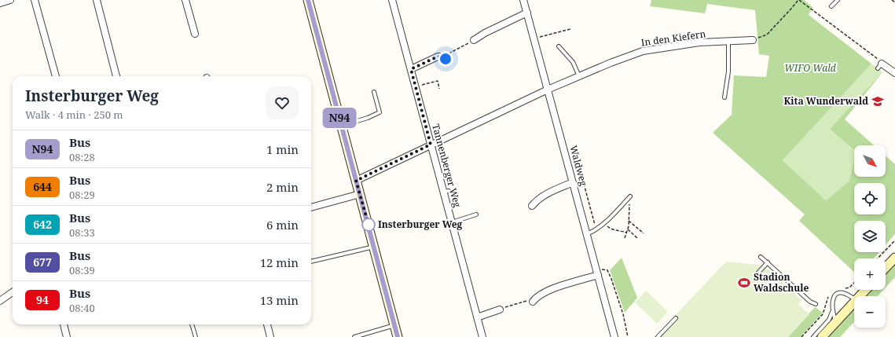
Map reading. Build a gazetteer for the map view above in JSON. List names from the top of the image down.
{
  "streets": {
    "street": ["In den Kiefern", "Tannenberger Weg", "Waldweg"]
  },
  "crossings": [
    ["In den Kiefern", "Waldweg"]
  ],
  "parks": ["WIFO Wald"],
  "places": {
    "school or university": ["Kita Wunderwald"],
    "other": ["Insterburger Weg"],
    "sports": ["Stadion Waldschule"]
  },
  "lines": ["bus line N94"],
  "north": "bottom right",
  "page": {
    "on_map": "N94",
    "heading": ["Insterburger Weg", "Walk · 4 min · 250 m"],
    "list": [
      {
        "mark": "N94",
        "name": "Bus",
        "note": "08:28",
        "value": "1 min"
      },
      {
        "mark": "644",
        "name": "Bus",
        "note": "08:29",
        "value": "2 min"
      },
      {
        "mark": "642",
        "name": "Bus",
        "note": "08:33",
        "value": "6 min"
      },
      {
        "mark": "677",
        "name": "Bus",
        "note": "08:39",
        "value": "12 min"
      },
      {
        "mark": "94",
        "name": "Bus",
        "note": "08:40",
        "value": "13 min"
      }
    ],
    "map_buttons": ["+", "−"]
  }
}
